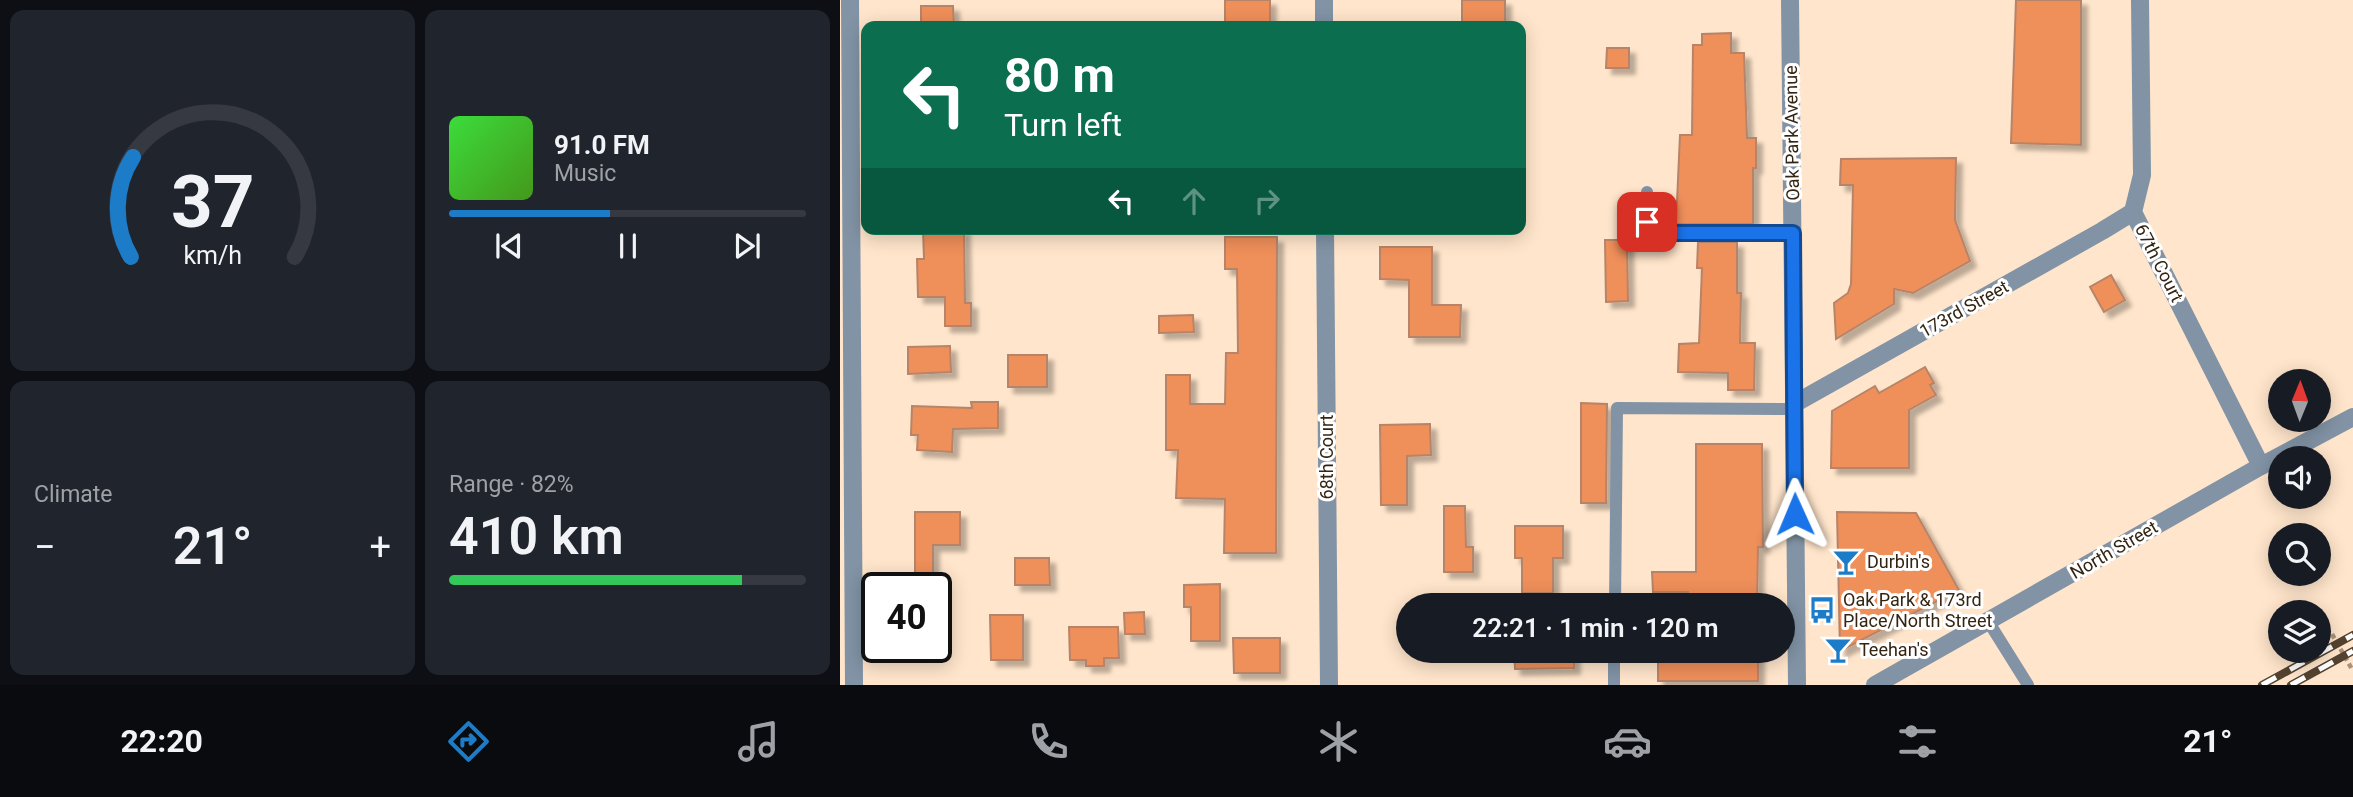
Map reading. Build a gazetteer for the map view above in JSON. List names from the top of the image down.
{
  "streets": {
    "street": [
      "Oak Park Avenue",
      "67th Court",
      "173rd Street",
      "68th Court",
      "North Street"
    ]
  },
  "crossings": [
    ["Oak Park Avenue", "173rd Street"],
    ["67th Court", "173rd Street"],
    ["67th Court", "North Street"]
  ],
  "places": {
    "bar": ["Durbin's", "Teehan's"],
    "bus stop": ["Oak Park & 173rd Place/North Street"]
  },
  "north": "top",
  "page": {
    "turn": ["80 m", "Turn left"],
    "song": ["91.0 FM", "Music"],
    "tile": [
      "Climate",
      ["Range · 82%", "410 km"]
    ],
    "heat": ["−", "21°", "+"],
    "limit": "40",
    "trip": "22:21 · 1 min · 120 m",
    "tabs": ["22:20", "21°"],
    "gauge": ["37", "km/h"]
  }
}
